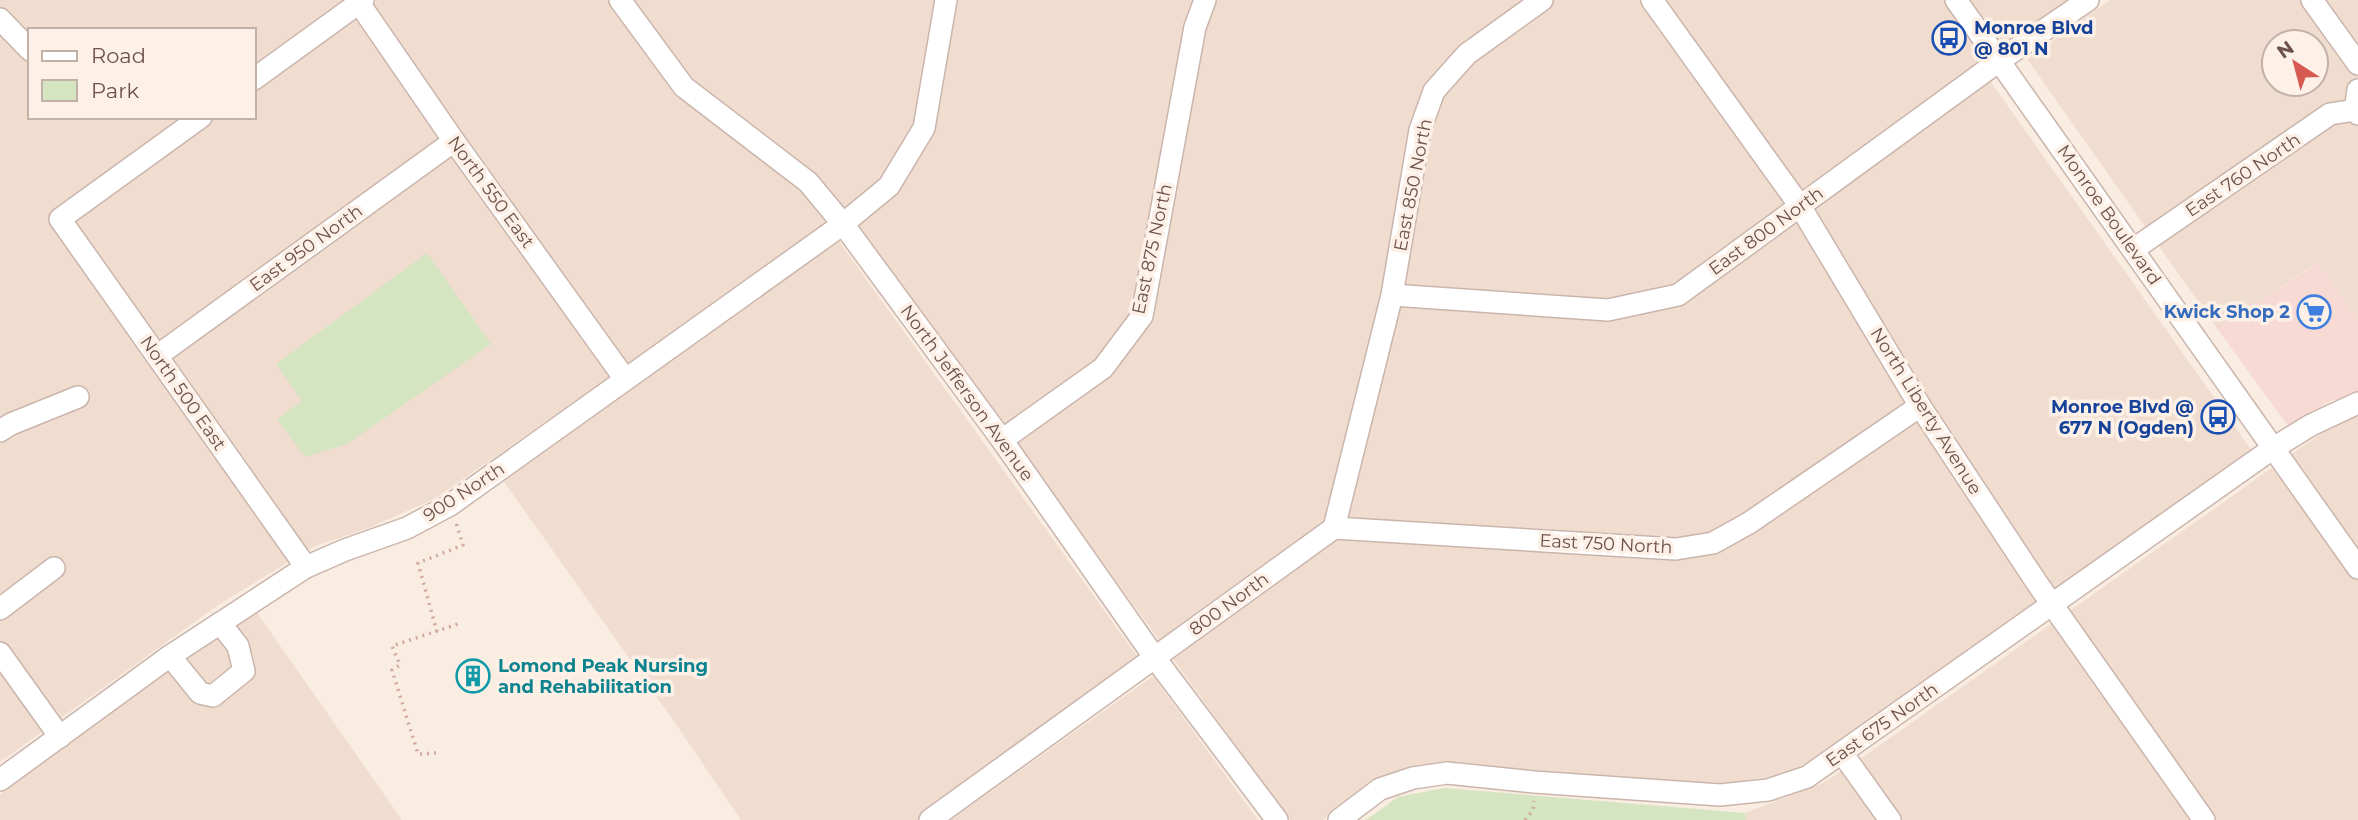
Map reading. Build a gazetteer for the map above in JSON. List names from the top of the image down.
{
  "streets": {
    "street": [
      "East 760 North",
      "East 850 North",
      "North 550 East",
      "Monroe Boulevard",
      "East 800 North",
      "East 950 North",
      "East 875 North",
      "North 500 East",
      "North Jefferson Avenue",
      "North Liberty Avenue",
      "900 North",
      "East 750 North",
      "800 North",
      "East 675 North"
    ]
  },
  "crossings": [
    ["East 760 North", "Monroe Boulevard"],
    ["East 850 North", "East 800 North"],
    ["North 550 East", "East 950 North"],
    ["North 550 East", "900 North"],
    ["Monroe Boulevard", "East 800 North"],
    ["Monroe Boulevard", "East 675 North"],
    ["East 800 North", "North Liberty Avenue"],
    ["East 950 North", "North 500 East"],
    ["East 875 North", "North Jefferson Avenue"],
    ["North 500 East", "900 North"],
    ["North Jefferson Avenue", "900 North"],
    ["North Jefferson Avenue", "800 North"],
    ["North Liberty Avenue", "East 750 North"],
    ["North Liberty Avenue", "East 675 North"],
    ["East 750 North", "800 North"]
  ],
  "places": {
    "bus stop": ["Monroe Blvd @ 801 N", "Monroe Blvd @ 677 N (Ogden)"],
    "supermarket": ["Kwick Shop 2"],
    "building": ["Lomond Peak Nursing and Rehabilitation"]
  },
  "legend": ["Road", "Park"],
  "north": "top left"
}
